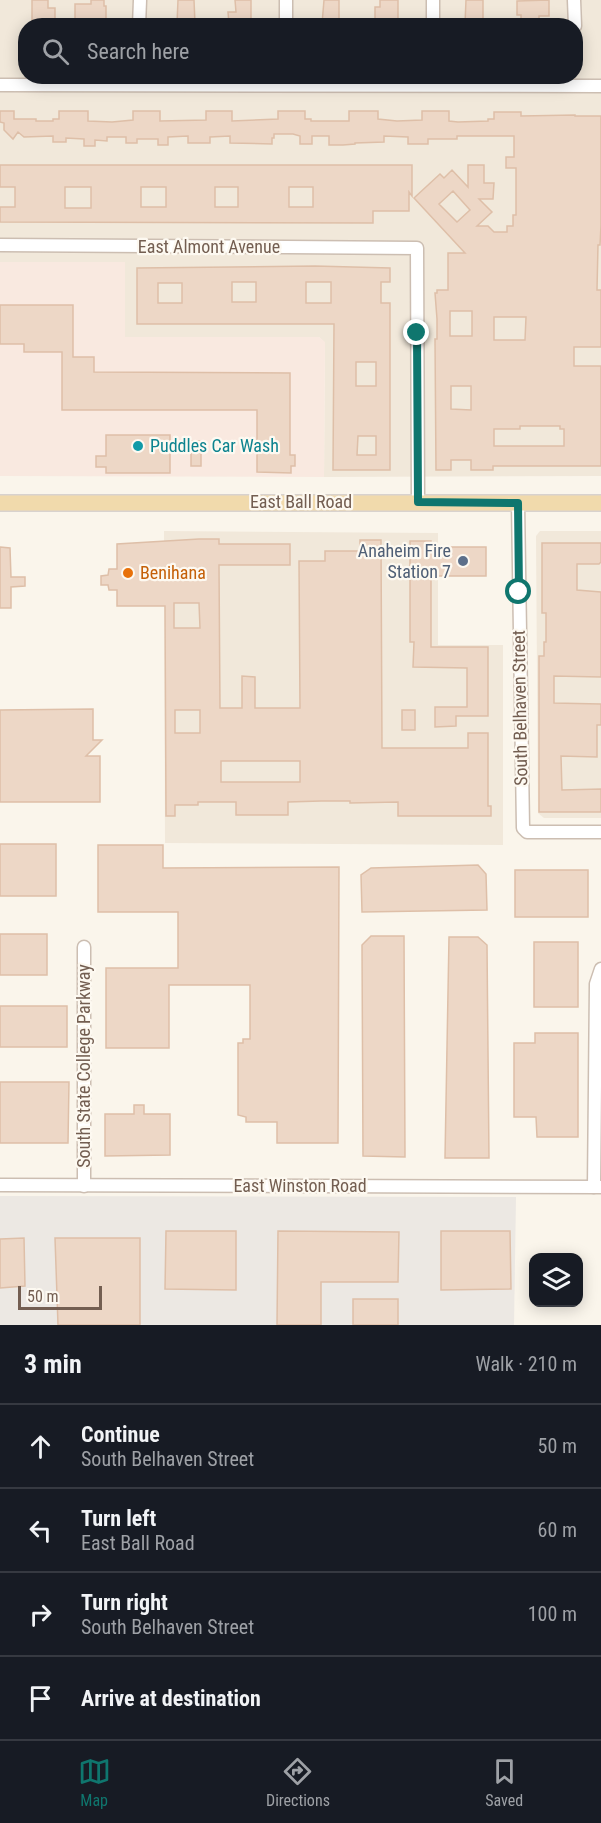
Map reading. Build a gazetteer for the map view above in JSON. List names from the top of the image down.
{
  "streets": {
    "main road": ["East Ball Road"],
    "street": [
      "East Almont Avenue",
      "South Belhaven Street",
      "South State College Parkway",
      "East Winston Road"
    ]
  },
  "crossings": [
    ["East Almont Avenue", "East Ball Road"],
    ["East Ball Road", "South Belhaven Street"],
    ["South State College Parkway", "East Winston Road"]
  ],
  "places": ["Puddles Car Wash", "Anaheim Fire Station 7", "Benihana"],
  "scale_bar": "50 m",
  "page": {
    "search": "Search here",
    "scale": "50 m",
    "heading": ["3 min", "Walk · 210 m"],
    "list": [
      ["Continue", "South Belhaven Street", "50 m"],
      ["Turn left", "East Ball Road", "60 m"],
      ["Turn right", "South Belhaven Street", "100 m"],
      "Arrive at destination"
    ],
    "nav": ["Map", "Directions", "Saved"]
  }
}
